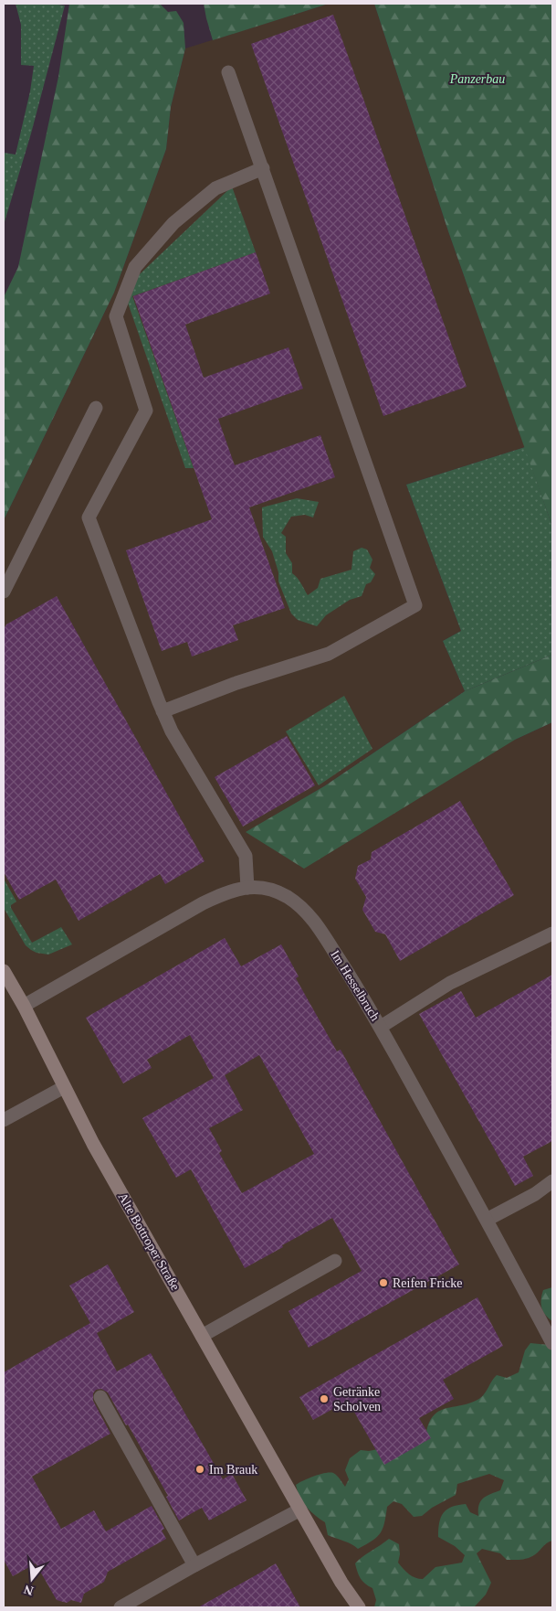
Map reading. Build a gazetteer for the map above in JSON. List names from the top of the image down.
{
  "streets": {
    "street": ["Im Hesselbruch", "Alte Bottroper Straße"]
  },
  "crossings": [
    ["Im Hesselbruch", "Alte Bottroper Straße"]
  ],
  "parks": ["Panzerbau"],
  "places": ["Reifen Fricke", "Getränke Scholven", "Im Brauk"],
  "north": "bottom"
}
